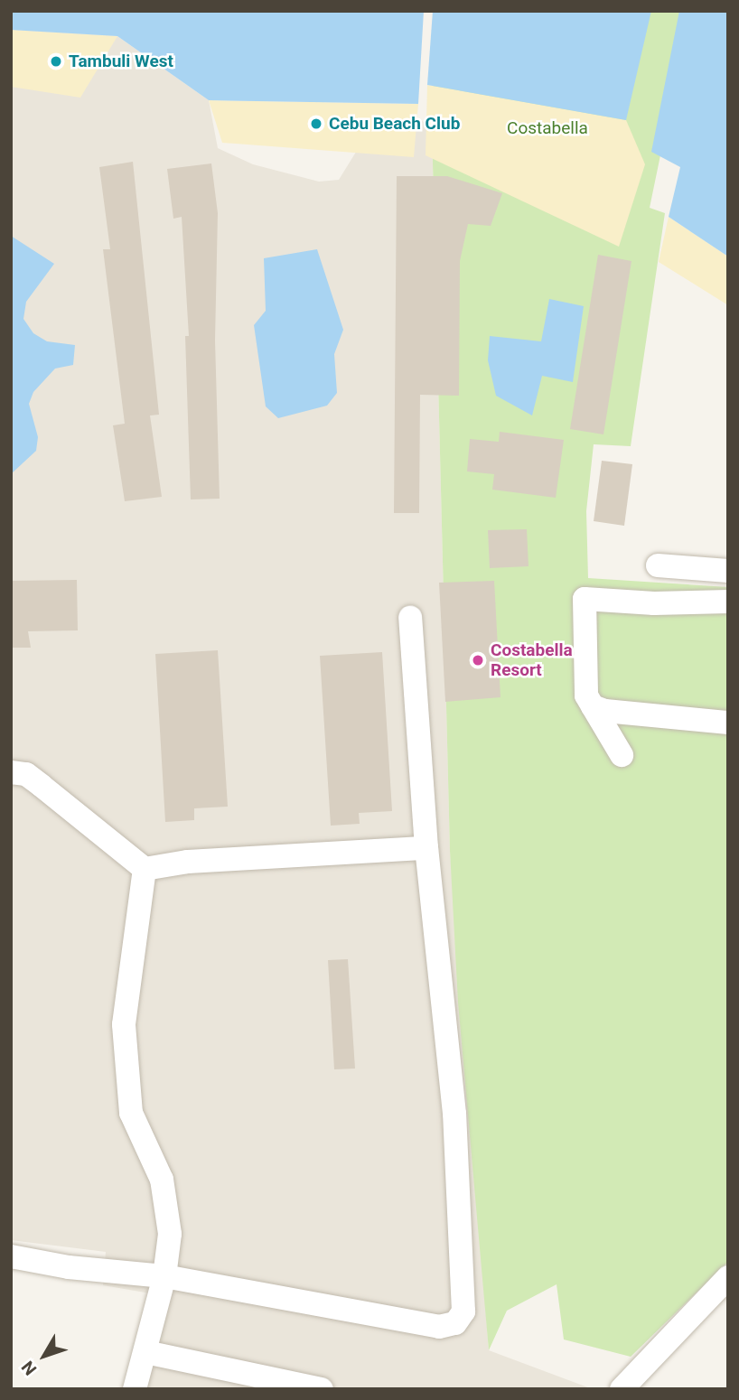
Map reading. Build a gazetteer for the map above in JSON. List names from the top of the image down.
{
  "parks": ["Costabella"],
  "places": ["Tambuli West", "Cebu Beach Club", "Costabella Resort"],
  "north": "bottom left"
}
